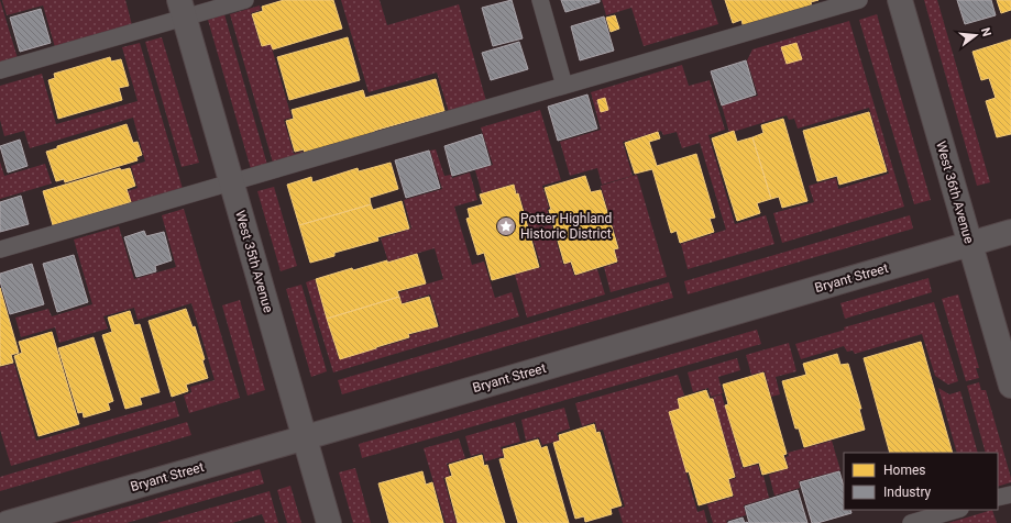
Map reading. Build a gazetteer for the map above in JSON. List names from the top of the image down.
{
  "streets": {
    "street": ["West 36th Avenue", "West 35th Avenue", "Bryant Street"]
  },
  "crossings": [
    ["West 36th Avenue", "Bryant Street"],
    ["West 35th Avenue", "Bryant Street"]
  ],
  "places": {
    "place": ["Potter Highland Historic District"]
  },
  "legend": ["Homes", "Industry"],
  "north": "right"
}
